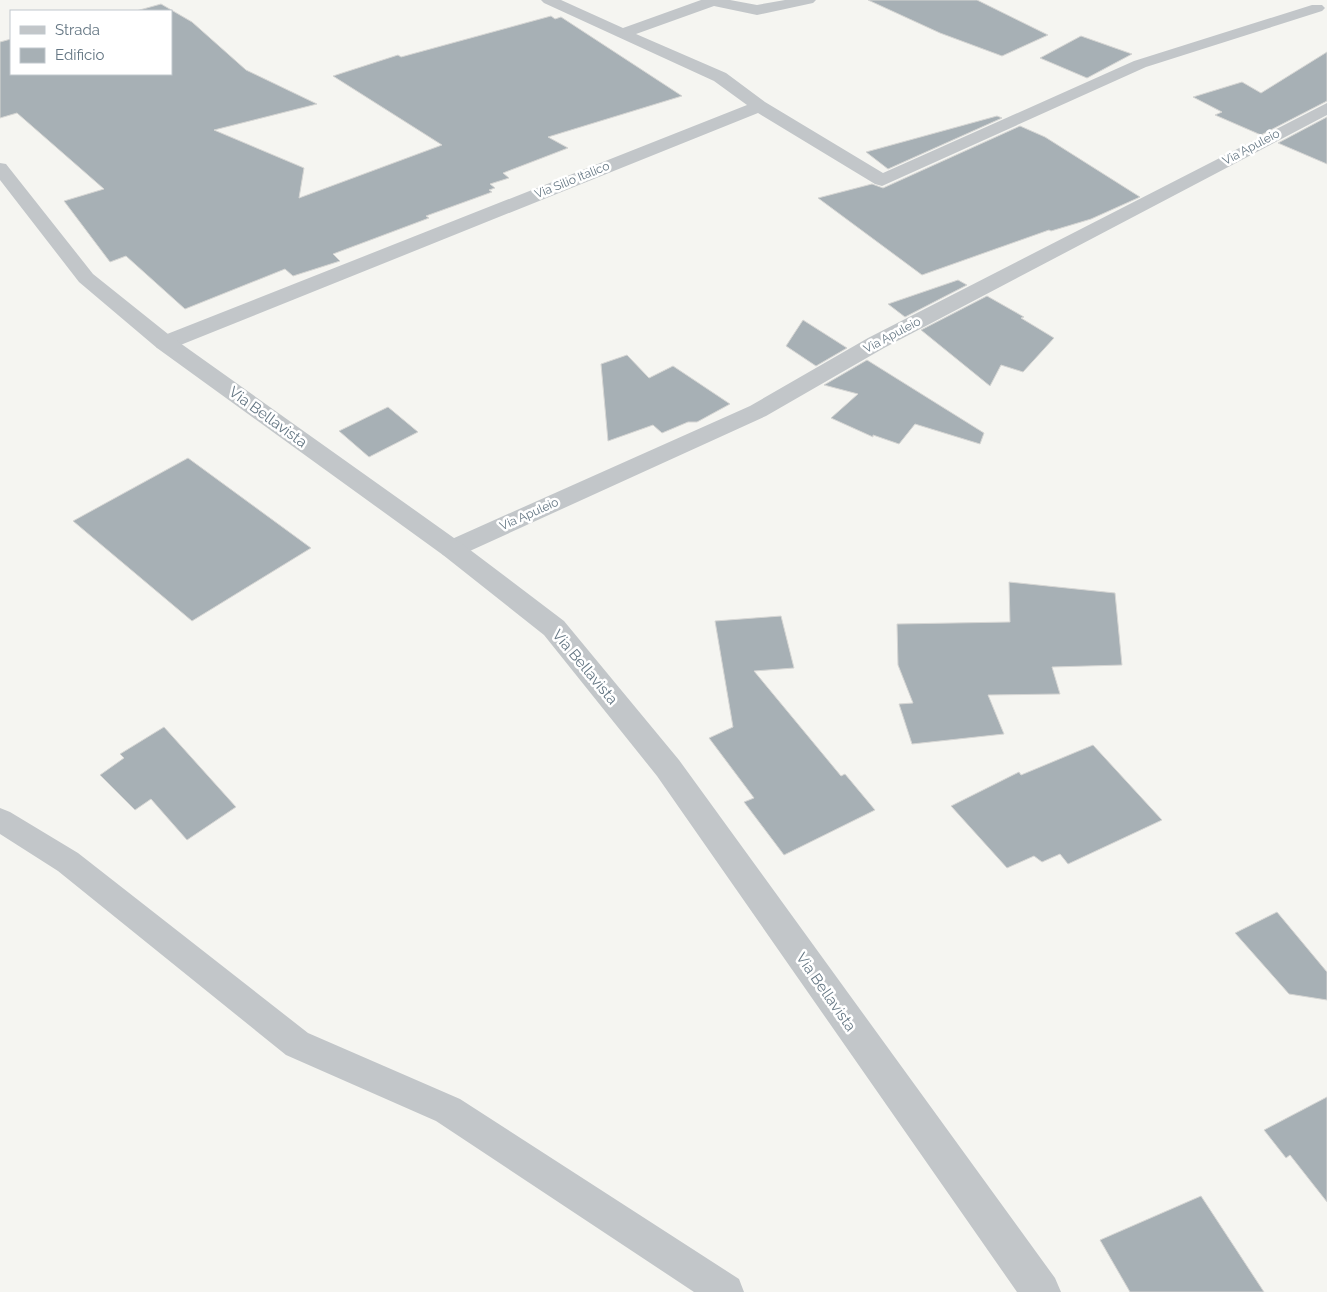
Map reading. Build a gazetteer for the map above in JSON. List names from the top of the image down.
{
  "streets": {
    "street": ["Via Apuleio", "Via Silio Italico", "Via Bellavista"]
  },
  "crossings": [
    ["Via Apuleio", "Via Bellavista"],
    ["Via Silio Italico", "Via Bellavista"]
  ],
  "legend": ["Strada", "Edificio"]
}
